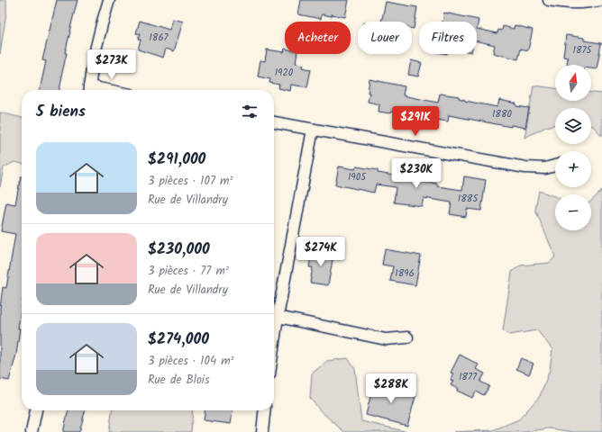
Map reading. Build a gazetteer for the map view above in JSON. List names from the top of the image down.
{
  "house_numbers": [
    "1867",
    "1875",
    "1920",
    "1880",
    "1905",
    "1885",
    "1896",
    "1877"
  ],
  "north": "top",
  "page": {
    "chip": ["Acheter", "Louer", "Filtres"],
    "price": [
      "$273K",
      "$291K",
      "$230K",
      "$274K",
      "$288K"
    ],
    "map_buttons": ["+", "−"],
    "heading": "5 biens",
    "list": [
      {
        "name": "$291,000",
        "note": "3 pièces · 107 m² · Rue de Villandry"
      },
      {
        "name": "$230,000",
        "note": "3 pièces · 77 m² · Rue de Villandry"
      },
      {
        "name": "$274,000",
        "note": "3 pièces · 104 m² · Rue de Blois"
      }
    ]
  }
}
